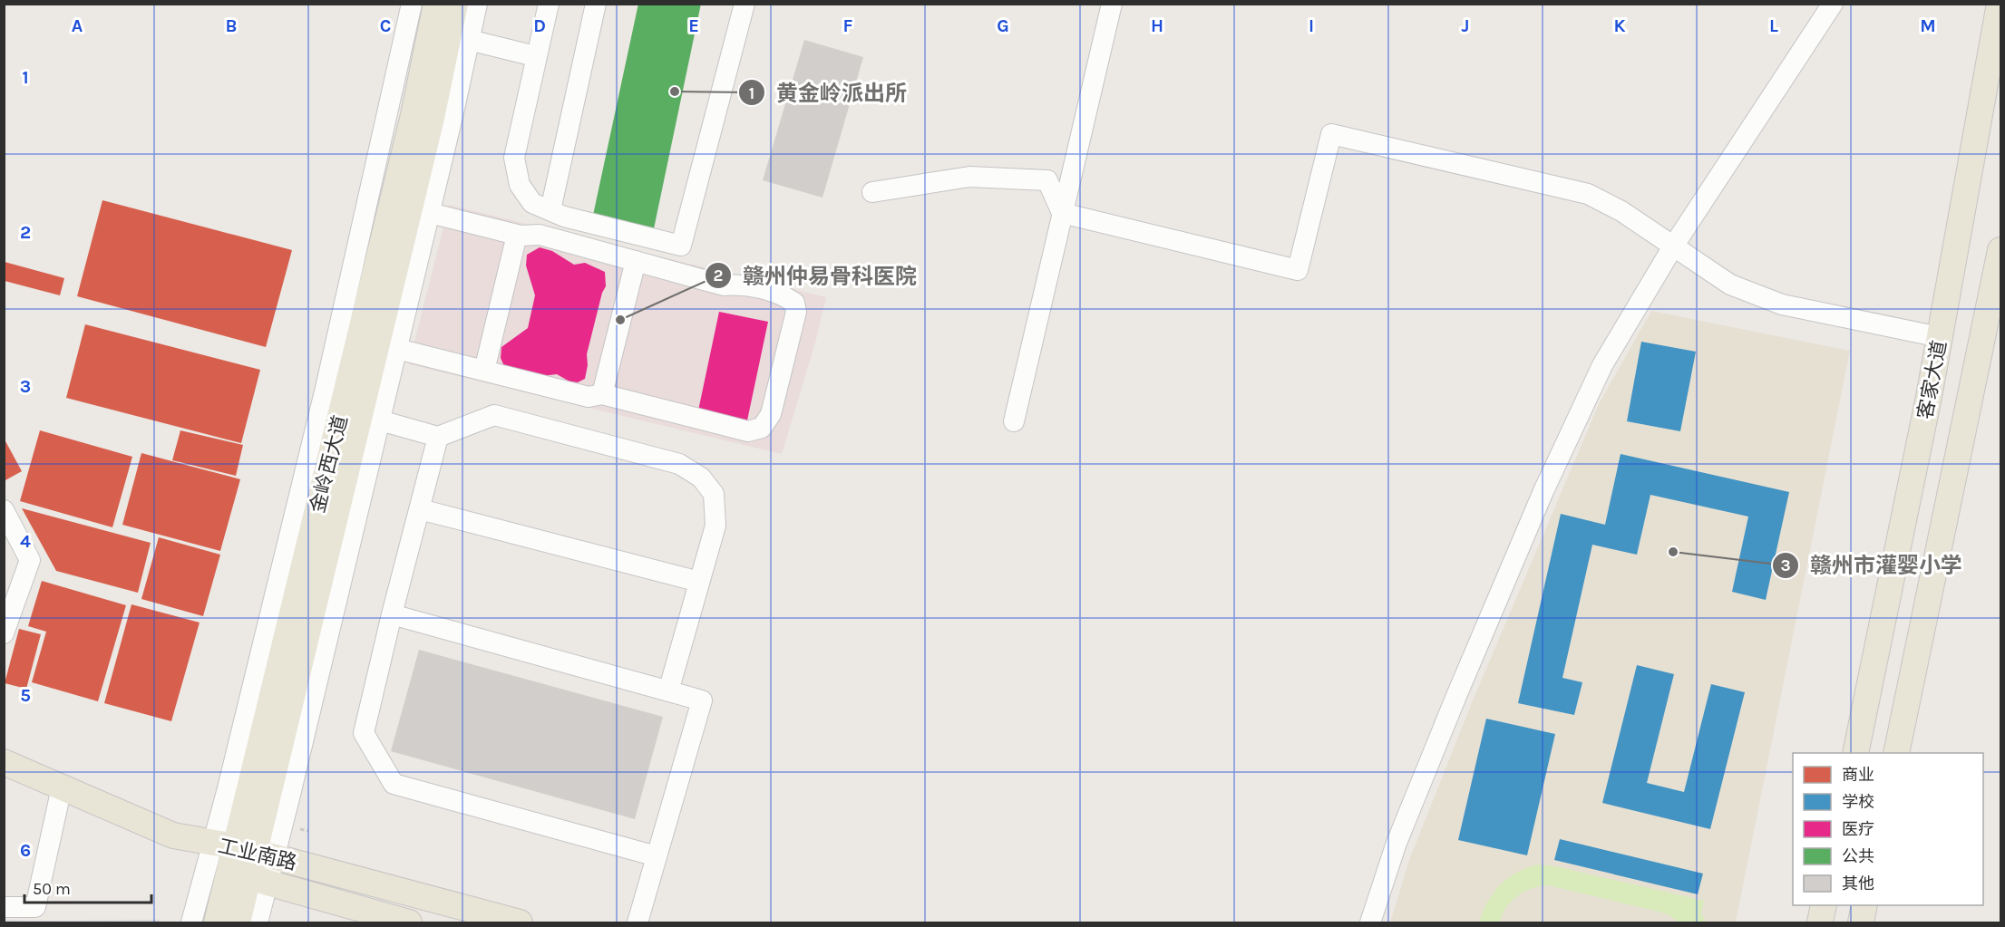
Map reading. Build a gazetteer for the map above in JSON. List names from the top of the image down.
{
  "streets": {
    "main road": ["客家大道", "金岭西大道", "工业南路"]
  },
  "crossings": [
    ["金岭西大道", "工业南路"]
  ],
  "places": ["黄金岭派出所", "赣州仲易骨科医院", "赣州市灌婴小学"],
  "legend": [
    "商业",
    "学校",
    "医疗",
    "公共",
    "其他"
  ],
  "scale_bar": "50 m",
  "grid": {
    "columns": [
      "A",
      "B",
      "C",
      "D",
      "E",
      "F",
      "G",
      "H",
      "I",
      "J",
      "K",
      "L",
      "M"
    ],
    "rows": [
      "1",
      "2",
      "3",
      "4",
      "5",
      "6"
    ]
  }
}
